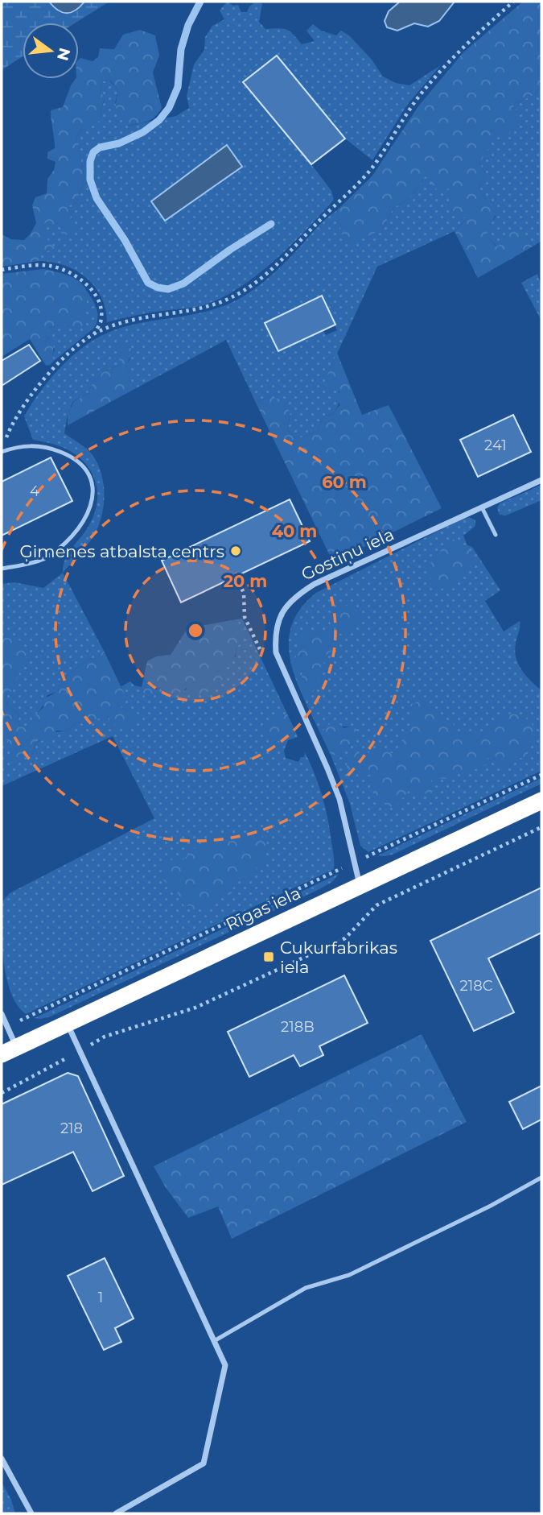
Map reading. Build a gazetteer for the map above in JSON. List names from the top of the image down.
{
  "streets": {
    "highway": ["Rīgas iela"],
    "street": ["Gostiņu iela"]
  },
  "crossings": [
    ["Gostiņu iela", "Rīgas iela"]
  ],
  "places": {
    "other": ["Ģimenes atbalsta centrs"],
    "transit": ["Cukurfabrikas iela"]
  },
  "house_numbers": [
    "241",
    "4",
    "218C",
    "218B",
    "218",
    "1"
  ],
  "north": "right",
  "rings": ["60 m", "40 m", "20 m"]
}
